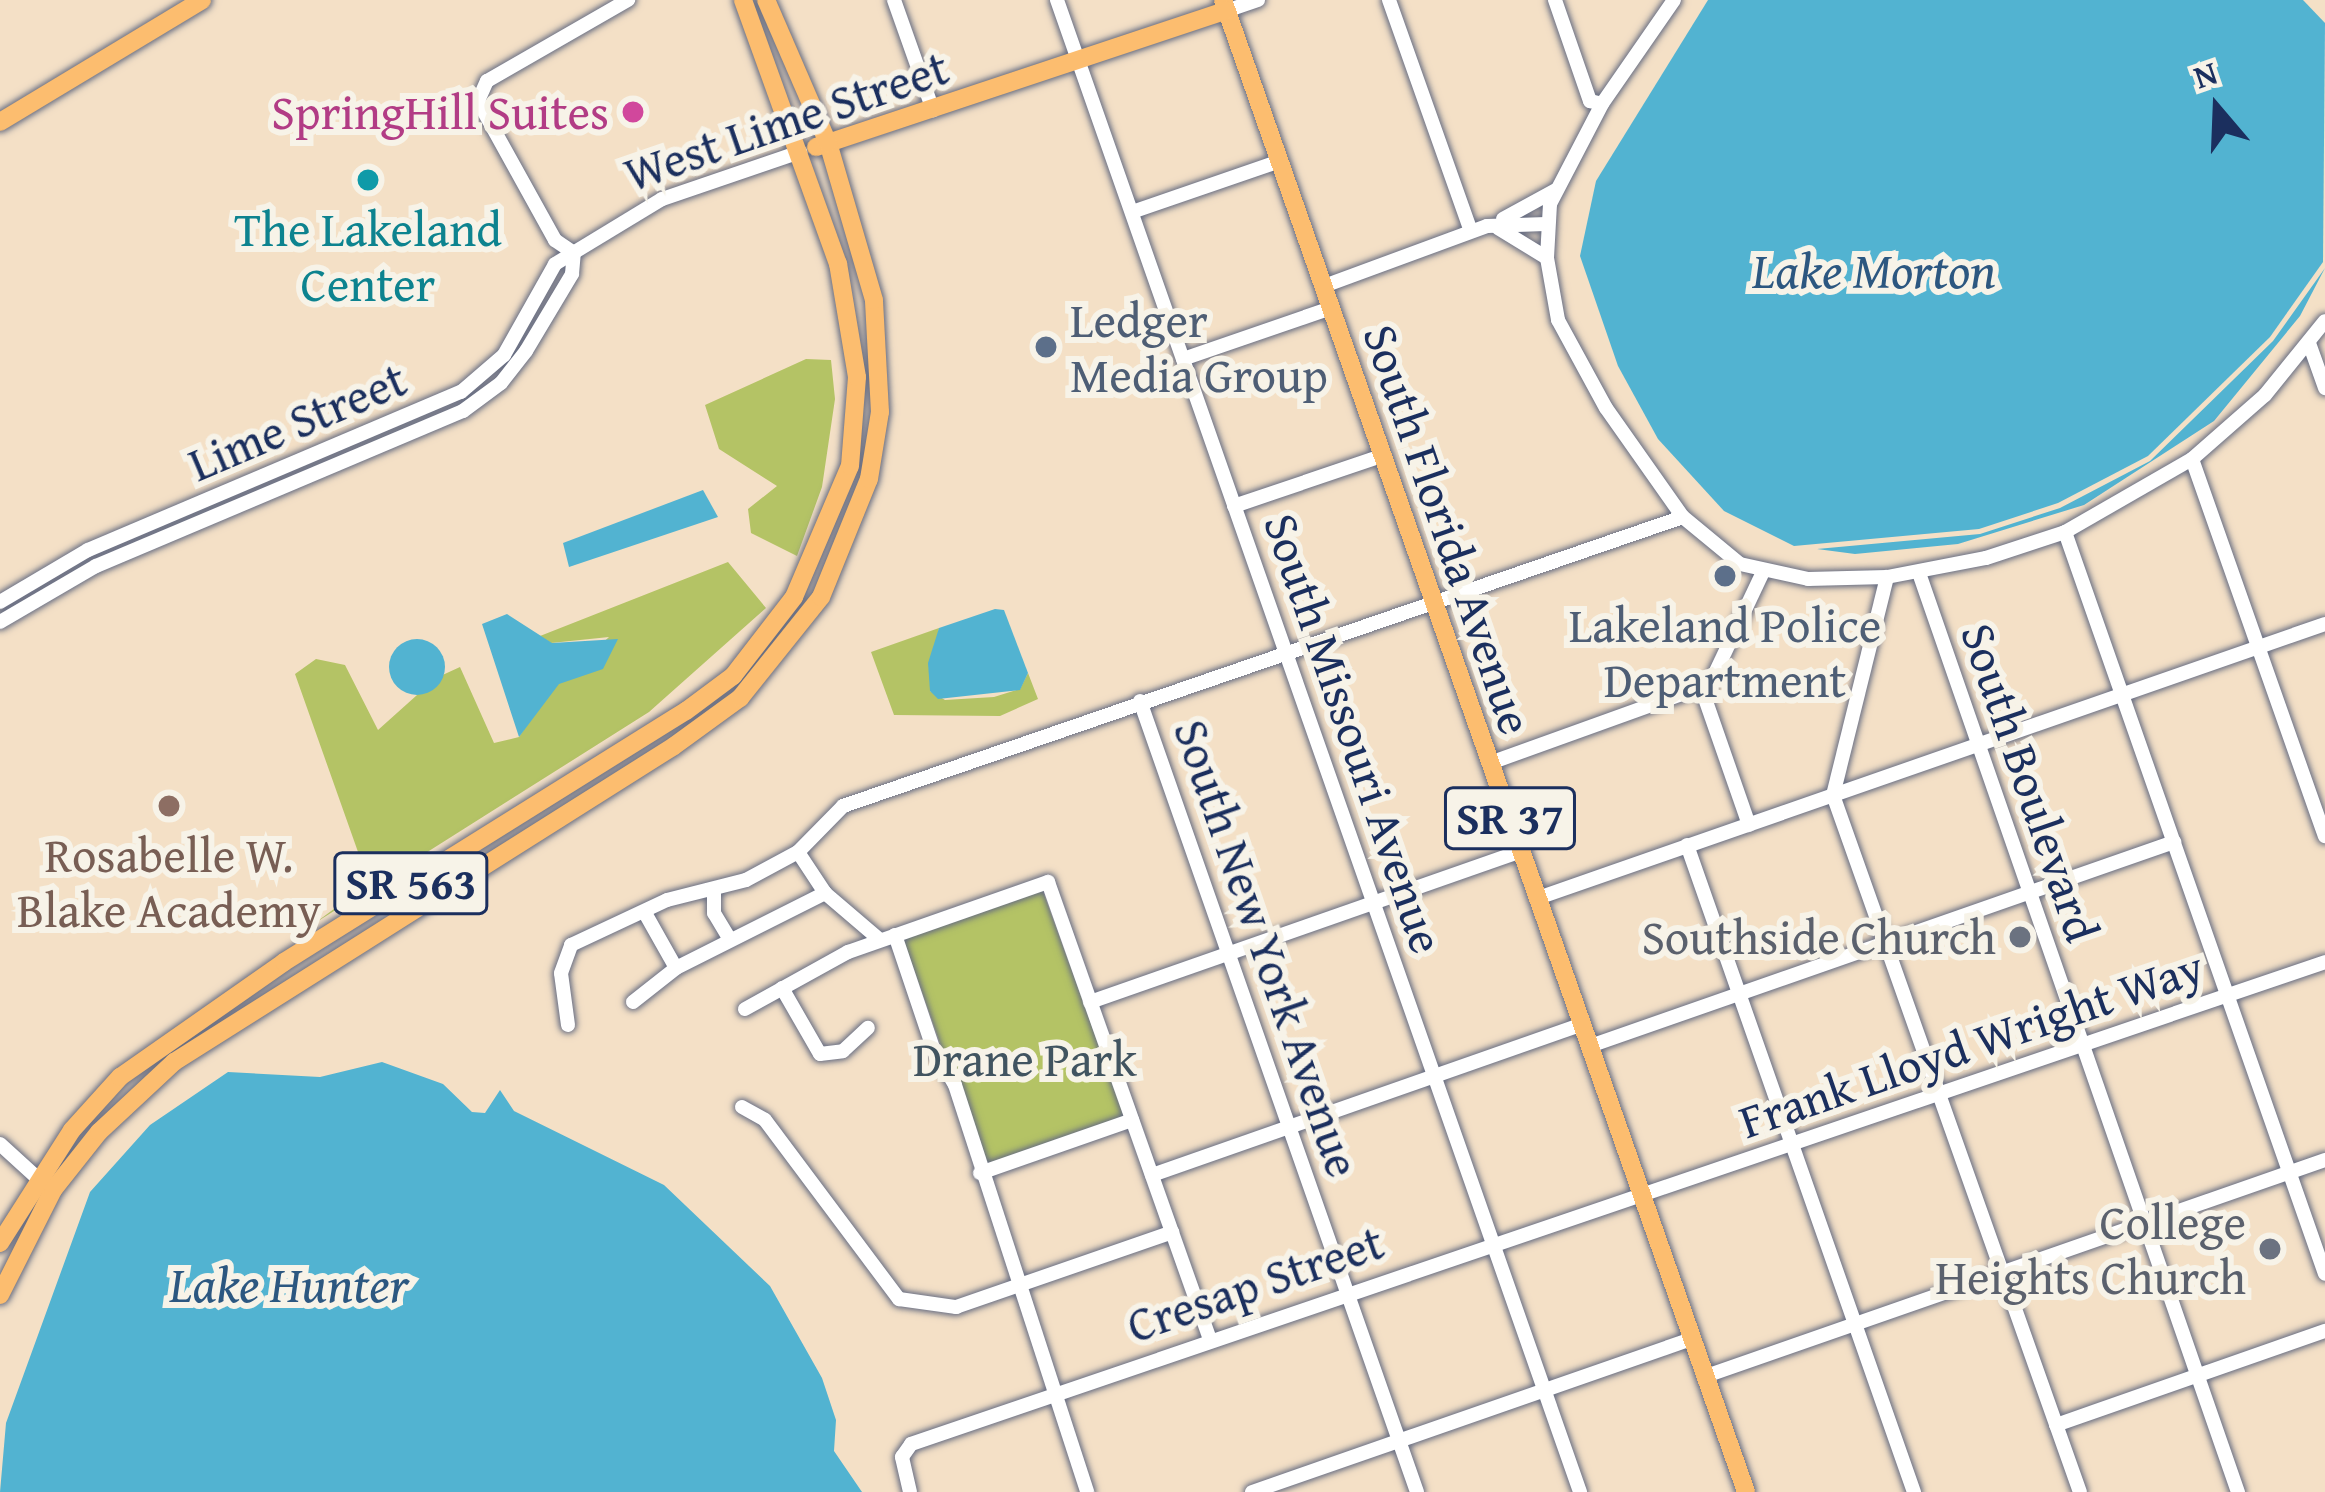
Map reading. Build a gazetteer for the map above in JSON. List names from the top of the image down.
{
  "streets": {
    "main road": [
      "West Lime Street",
      "South Florida Avenue",
      "SR 37",
      "SR 563"
    ],
    "street": [
      "Lime Street",
      "South Missouri Avenue",
      "South Boulevard",
      "South New York Avenue",
      "Frank Lloyd Wright Way",
      "Cresap Street"
    ]
  },
  "crossings": [
    ["West Lime Street", "Lime Street"],
    ["West Lime Street", "South Florida Avenue"],
    ["West Lime Street", "South Missouri Avenue"],
    ["West Lime Street", "SR 563"],
    ["South Florida Avenue", "Frank Lloyd Wright Way"],
    ["South Florida Avenue", "Cresap Street"],
    ["South Missouri Avenue", "Cresap Street"],
    ["South Boulevard", "Frank Lloyd Wright Way"],
    ["South New York Avenue", "Cresap Street"],
    ["Frank Lloyd Wright Way", "Cresap Street"]
  ],
  "water": ["Lake Morton", "Lake Hunter"],
  "parks": ["Drane Park"],
  "places": [
    "SpringHill Suites",
    "The Lakeland Center",
    "Ledger Media Group",
    "Lakeland Police Department",
    "Rosabelle W. Blake Academy",
    "Southside Church",
    "College Heights Church"
  ],
  "north": "top"
}
